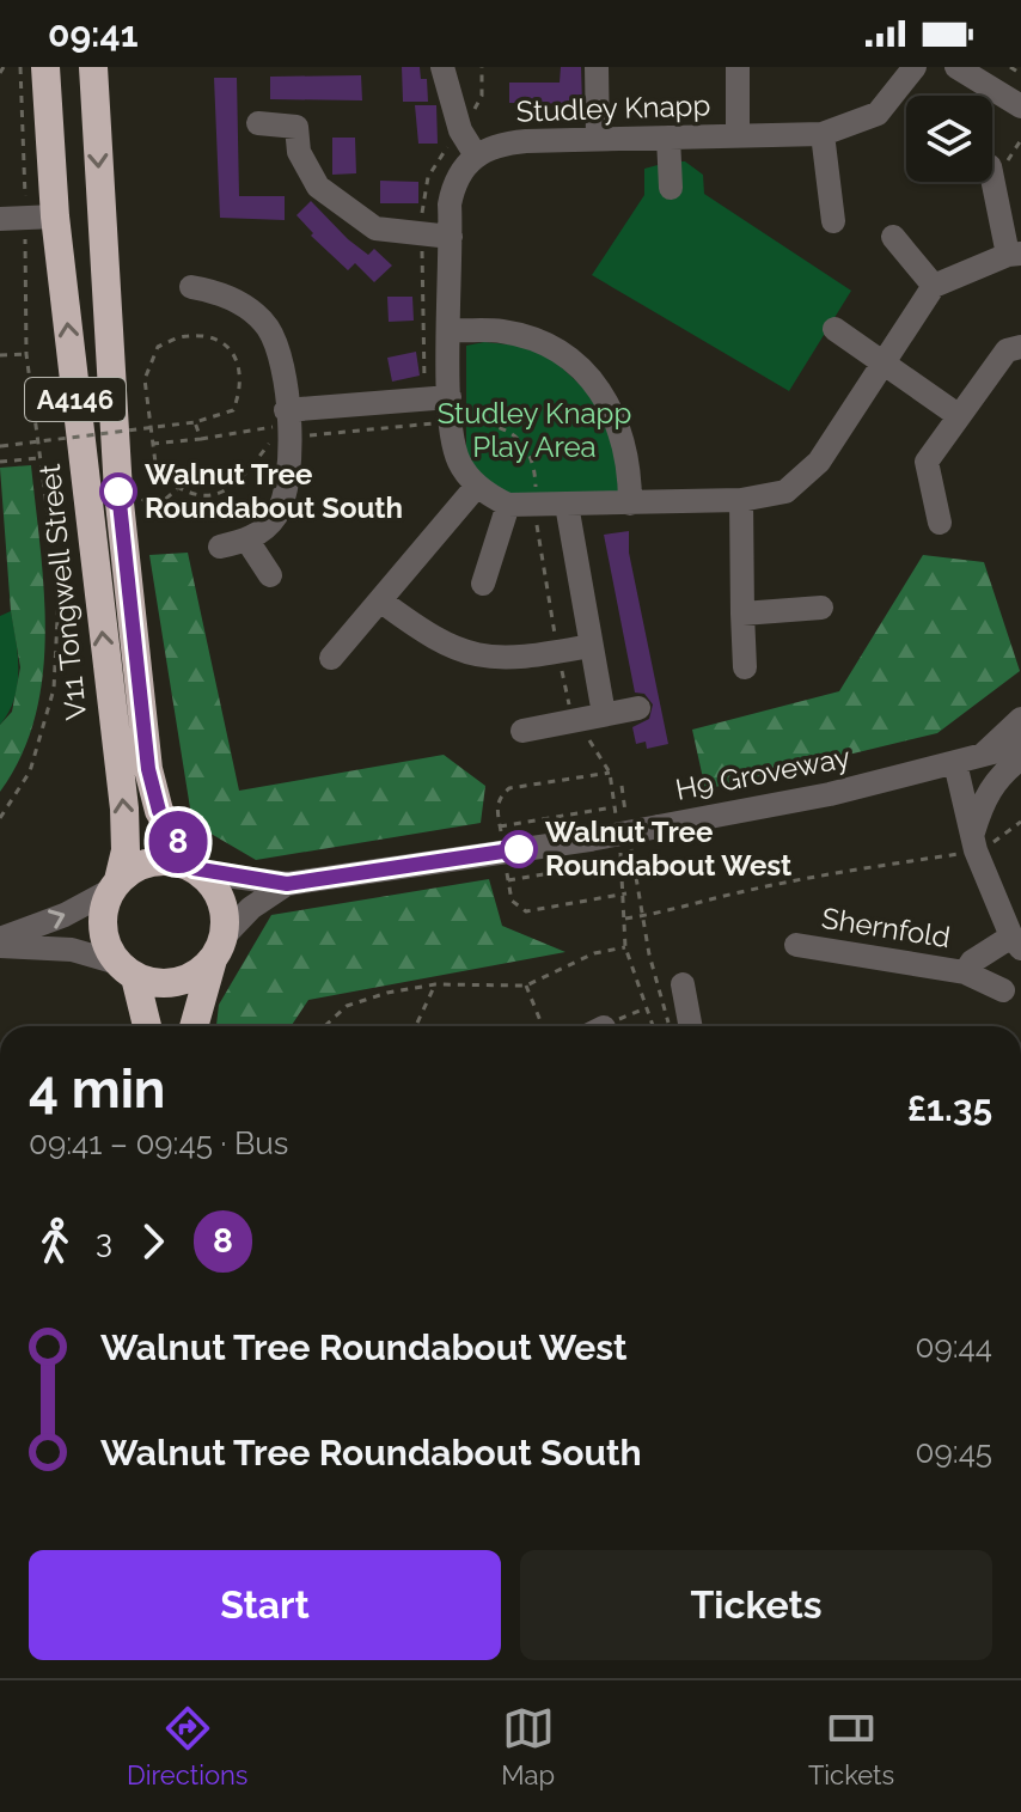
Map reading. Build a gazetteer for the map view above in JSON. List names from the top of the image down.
{
  "streets": {
    "highway": ["A4146", "V11 Tongwell Street"],
    "street": ["Studley Knapp", "H9 Groveway", "Shernfold"]
  },
  "crossings": [
    ["A4146", "V11 Tongwell Street"],
    ["A4146", "H9 Groveway"],
    ["V11 Tongwell Street", "H9 Groveway"]
  ],
  "parks": ["Studley Knapp Play Area"],
  "places": ["Walnut Tree Roundabout South", "Walnut Tree Roundabout West"],
  "lines": ["bus line 8"],
  "page": {
    "status": "09:41",
    "on_map": "8",
    "heading": ["4 min", "09:41 – 09:45 · Bus", "£1.35"],
    "legs": ["3", "8"],
    "list": [
      {
        "name": "Walnut Tree Roundabout West",
        "value": "09:44"
      },
      {
        "name": "Walnut Tree Roundabout South",
        "value": "09:45"
      }
    ],
    "buttons": ["Start", "Tickets"],
    "tabs": ["Directions", "Map", "Tickets"]
  }
}
